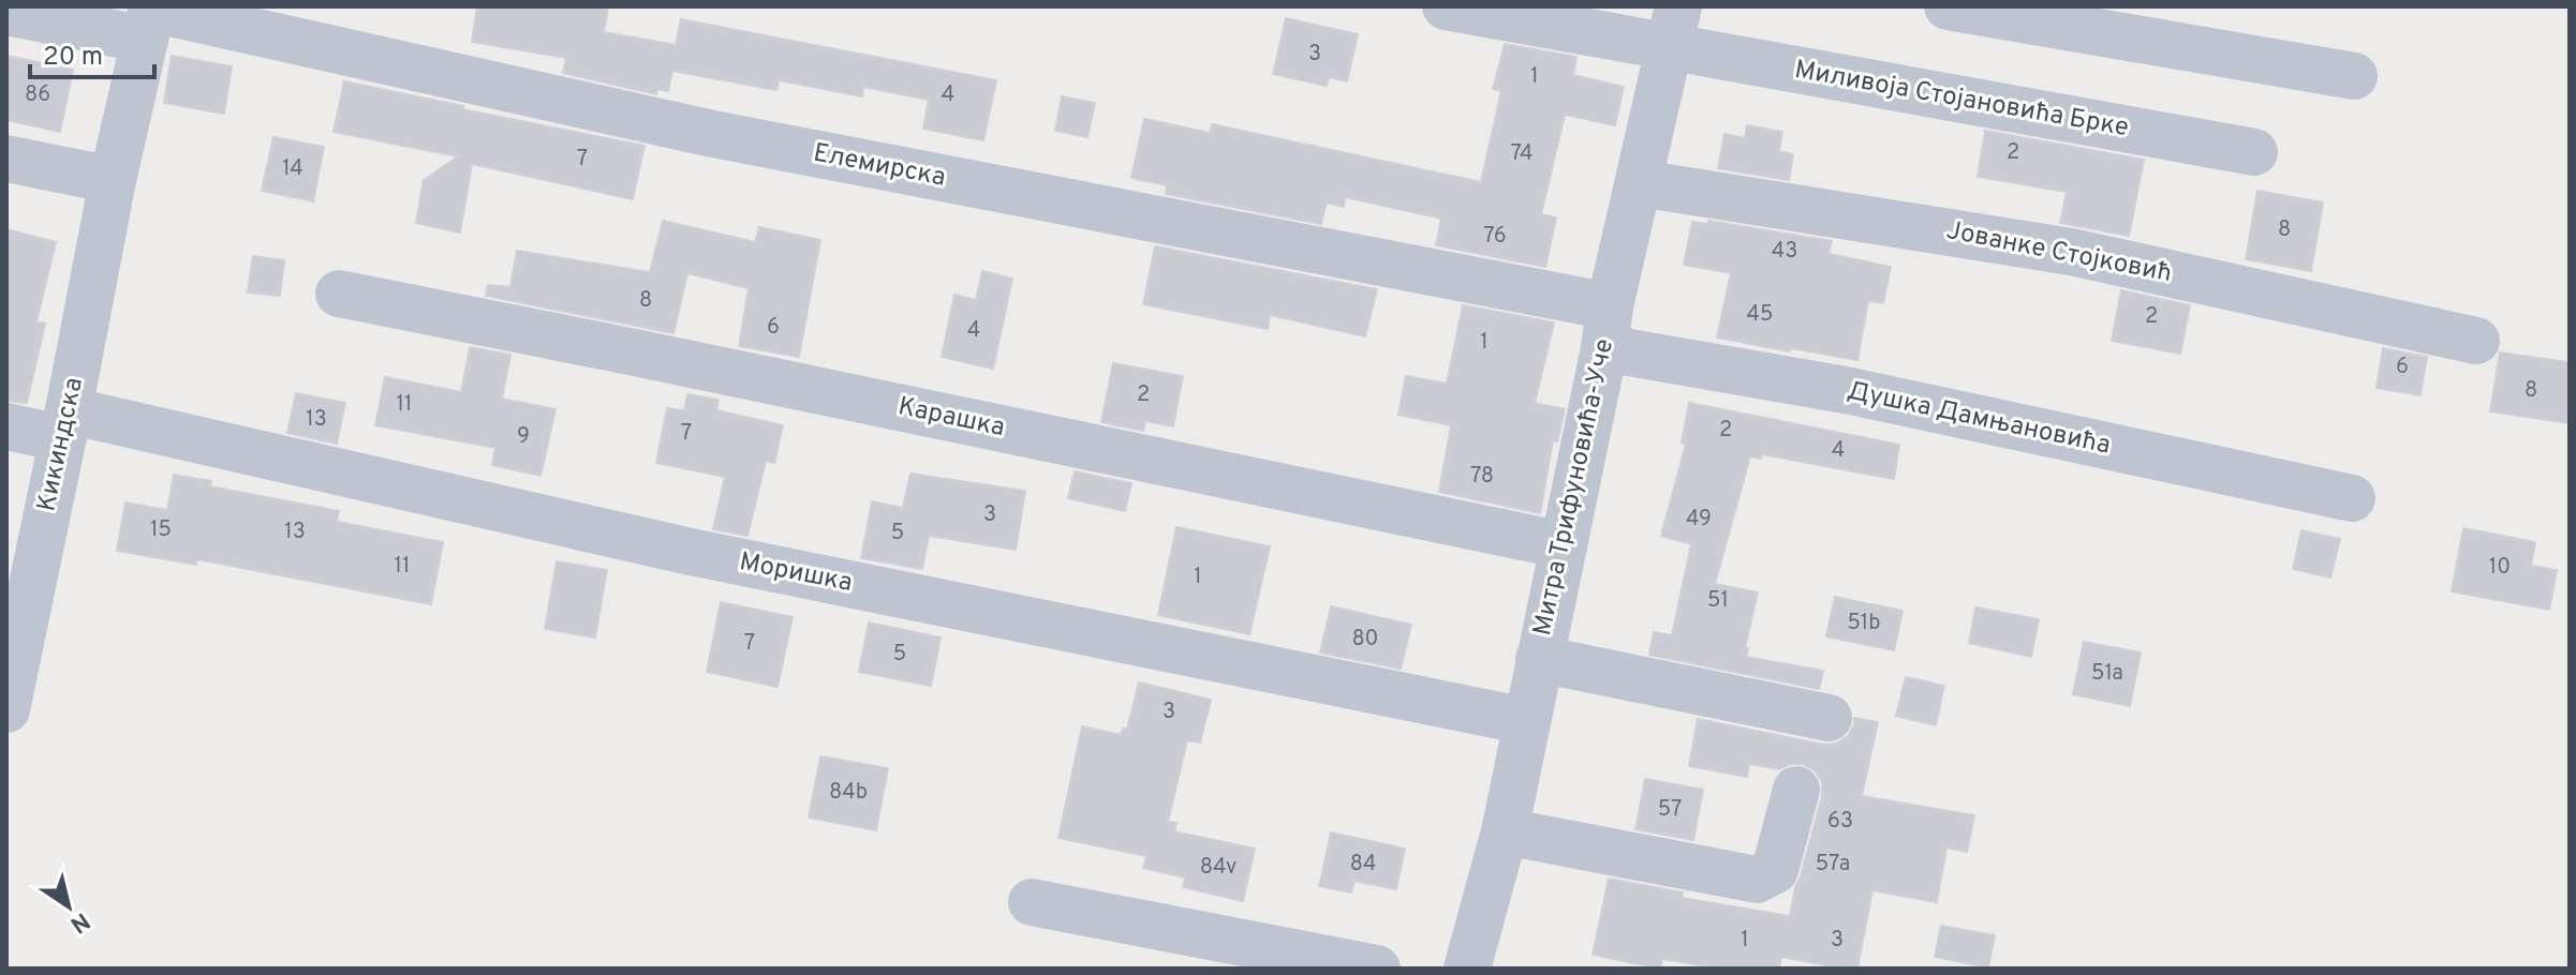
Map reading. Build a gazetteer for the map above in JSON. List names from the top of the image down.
{
  "streets": {
    "street": [
      "Миливоја Стојановића Брке",
      "Елемирска",
      "Јованке Стојковић",
      "Карашка",
      "Душка Дамњановића",
      "Кикиндска",
      "Митра Трифуновића-Уче",
      "Моришка"
    ]
  },
  "crossings": [
    ["Миливоја Стојановића Брке", "Митра Трифуновића-Уче"],
    ["Елемирска", "Душка Дамњановића"],
    ["Елемирска", "Кикиндска"],
    ["Елемирска", "Митра Трифуновића-Уче"],
    ["Јованке Стојковић", "Митра Трифуновића-Уче"],
    ["Карашка", "Митра Трифуновића-Уче"],
    ["Душка Дамњановића", "Митра Трифуновића-Уче"],
    ["Кикиндска", "Моришка"],
    ["Митра Трифуновића-Уче", "Моришка"]
  ],
  "house_numbers": [
    "3",
    "1",
    "86",
    "4",
    "2",
    "74",
    "7",
    "14",
    "8",
    "76",
    "43",
    "8",
    "45",
    "2",
    "6",
    "4",
    "1",
    "6",
    "8",
    "2",
    "11",
    "13",
    "2",
    "7",
    "9",
    "4",
    "78",
    "3",
    "49",
    "15",
    "13",
    "5",
    "11",
    "10",
    "1",
    "51",
    "51b",
    "80",
    "7",
    "5",
    "51a",
    "3",
    "84b",
    "57",
    "63",
    "84",
    "57a",
    "84v",
    "1",
    "3"
  ],
  "scale_bar": "20 m",
  "north": "bottom right"
}
